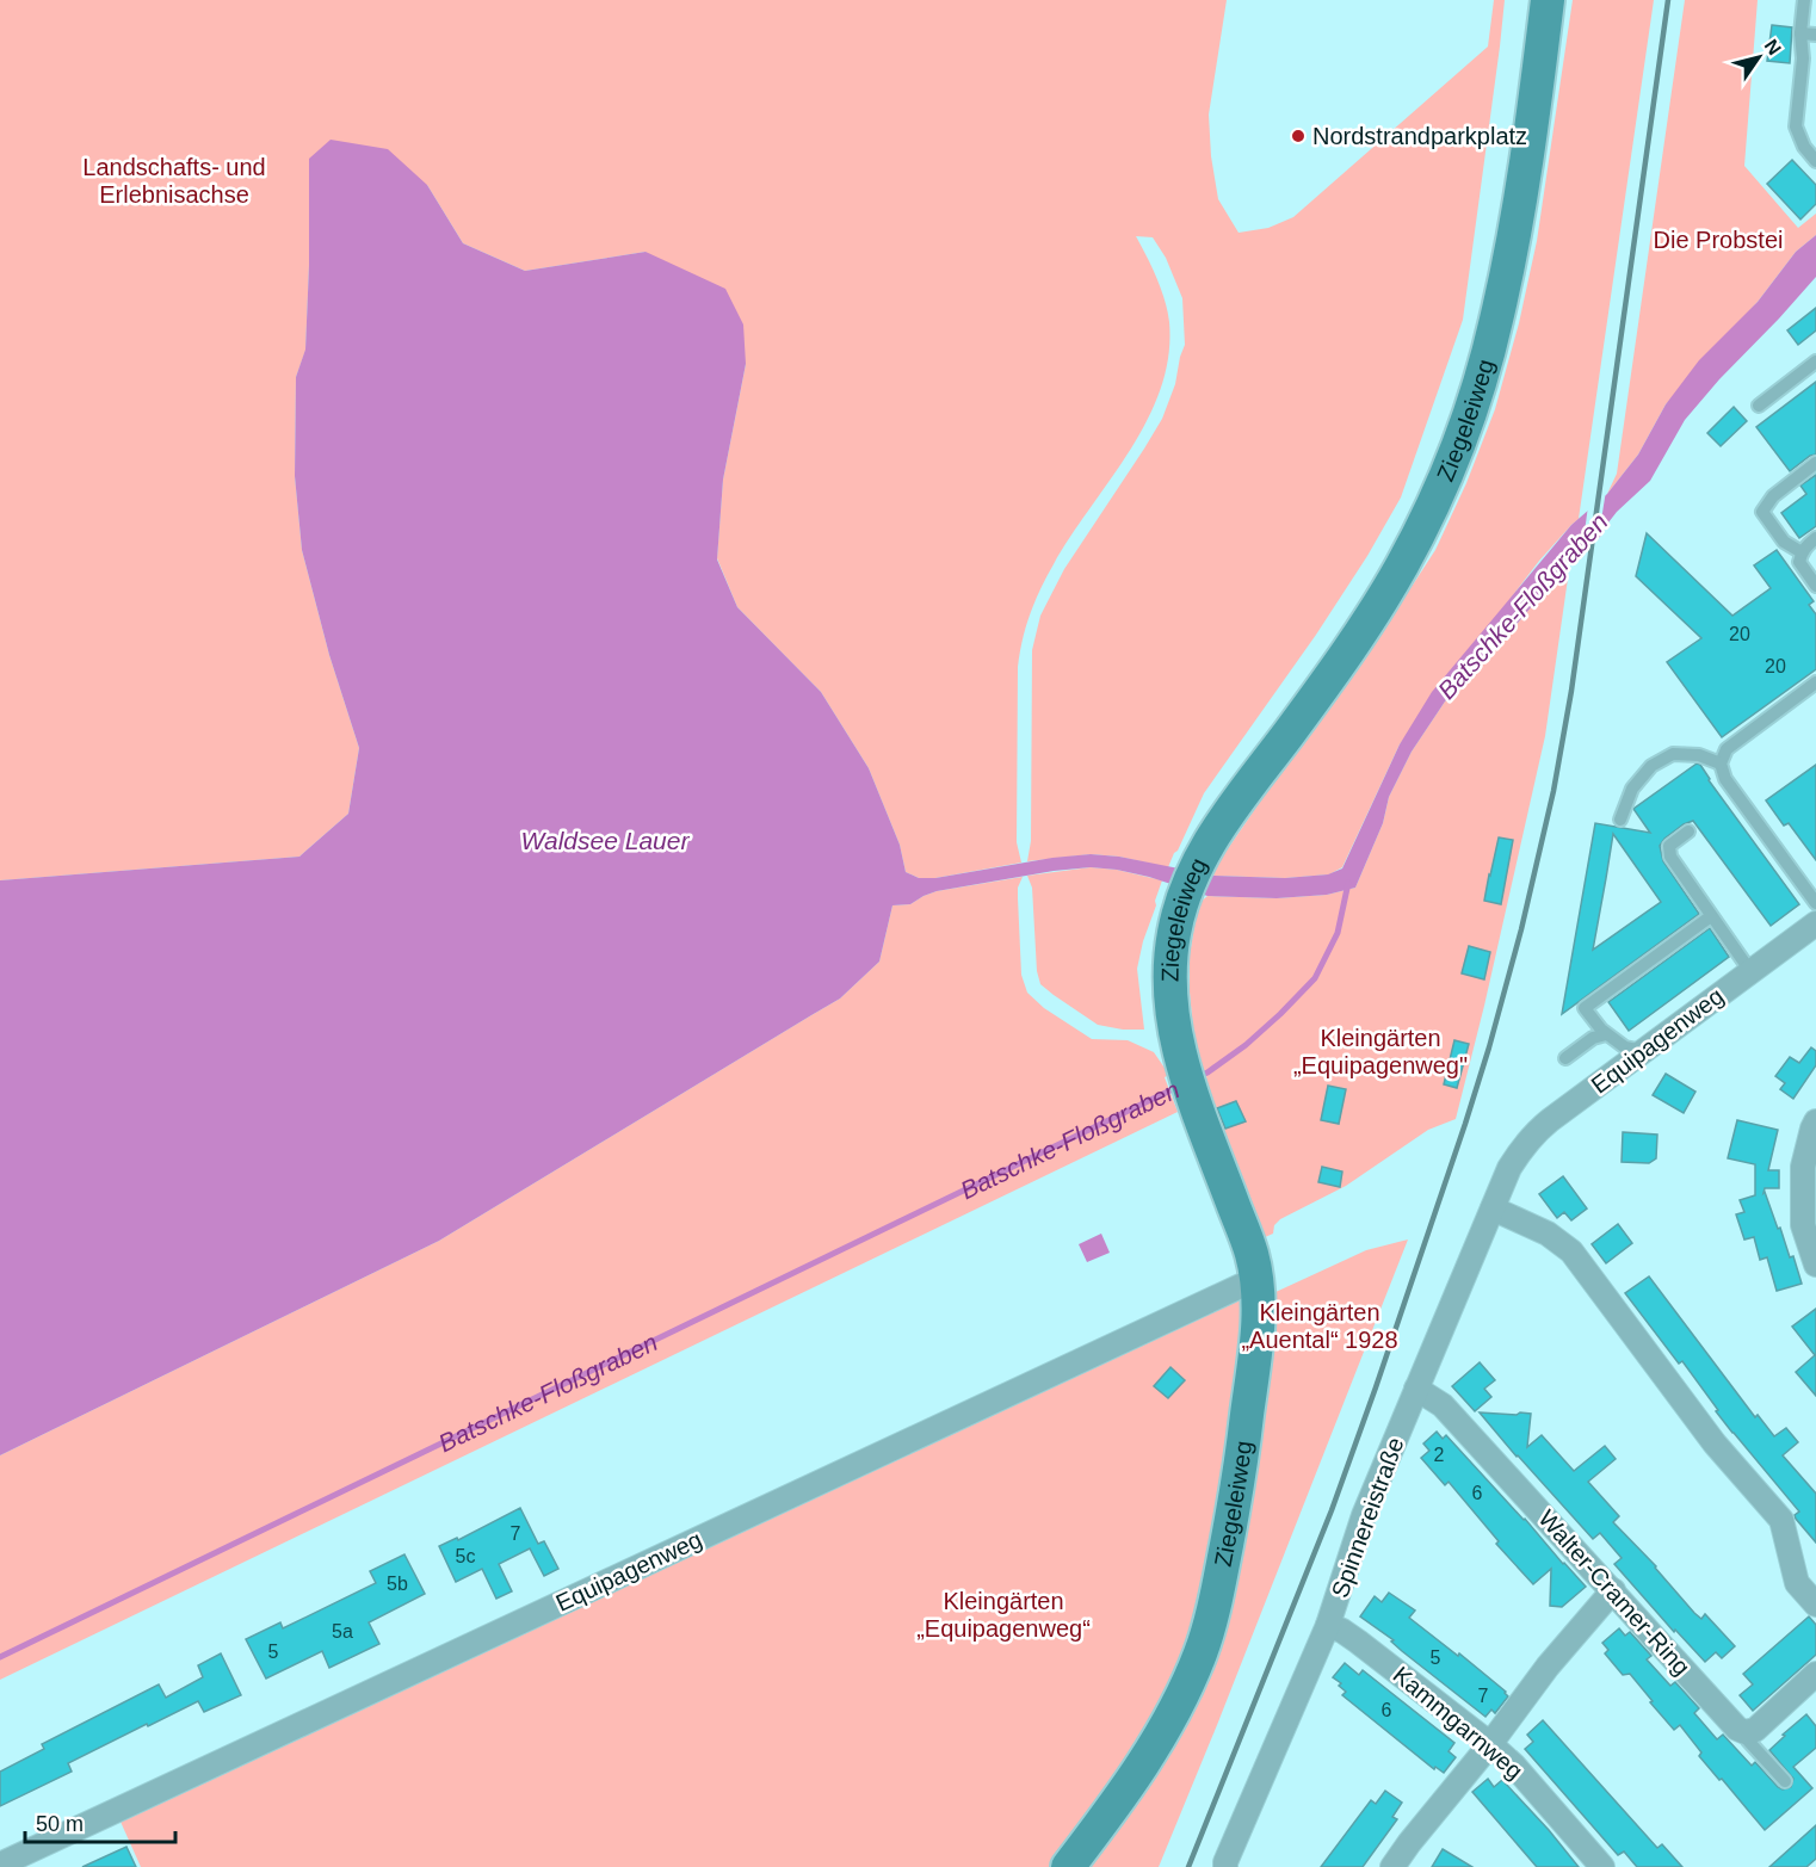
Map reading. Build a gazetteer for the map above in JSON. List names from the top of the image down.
{
  "streets": {
    "main road": ["Ziegeleiweg"],
    "street": [
      "Equipagenweg",
      "Spinnereistraße",
      "Walter-Cramer-Ring",
      "Kammgarnweg"
    ]
  },
  "crossings": [
    ["Ziegeleiweg", "Equipagenweg"],
    ["Equipagenweg", "Spinnereistraße"],
    ["Spinnereistraße", "Walter-Cramer-Ring"],
    ["Spinnereistraße", "Kammgarnweg"]
  ],
  "water": ["Batschke‐Floßgraben", "Waldsee Lauer"],
  "parks": [
    "Landschafts- und Erlebnisachse",
    "Die Probstei",
    "Kleingärten „Equipagenweg\"",
    "Kleingärten „Auental“ 1928",
    "Kleingärten „Equipagenweg“"
  ],
  "places": ["Nordstrandparkplatz"],
  "house_numbers": [
    "20",
    "20",
    "2",
    "6",
    "7",
    "5c",
    "5b",
    "5a",
    "5",
    "5",
    "7",
    "6"
  ],
  "scale_bar": "50 m",
  "north": "top right"
}
